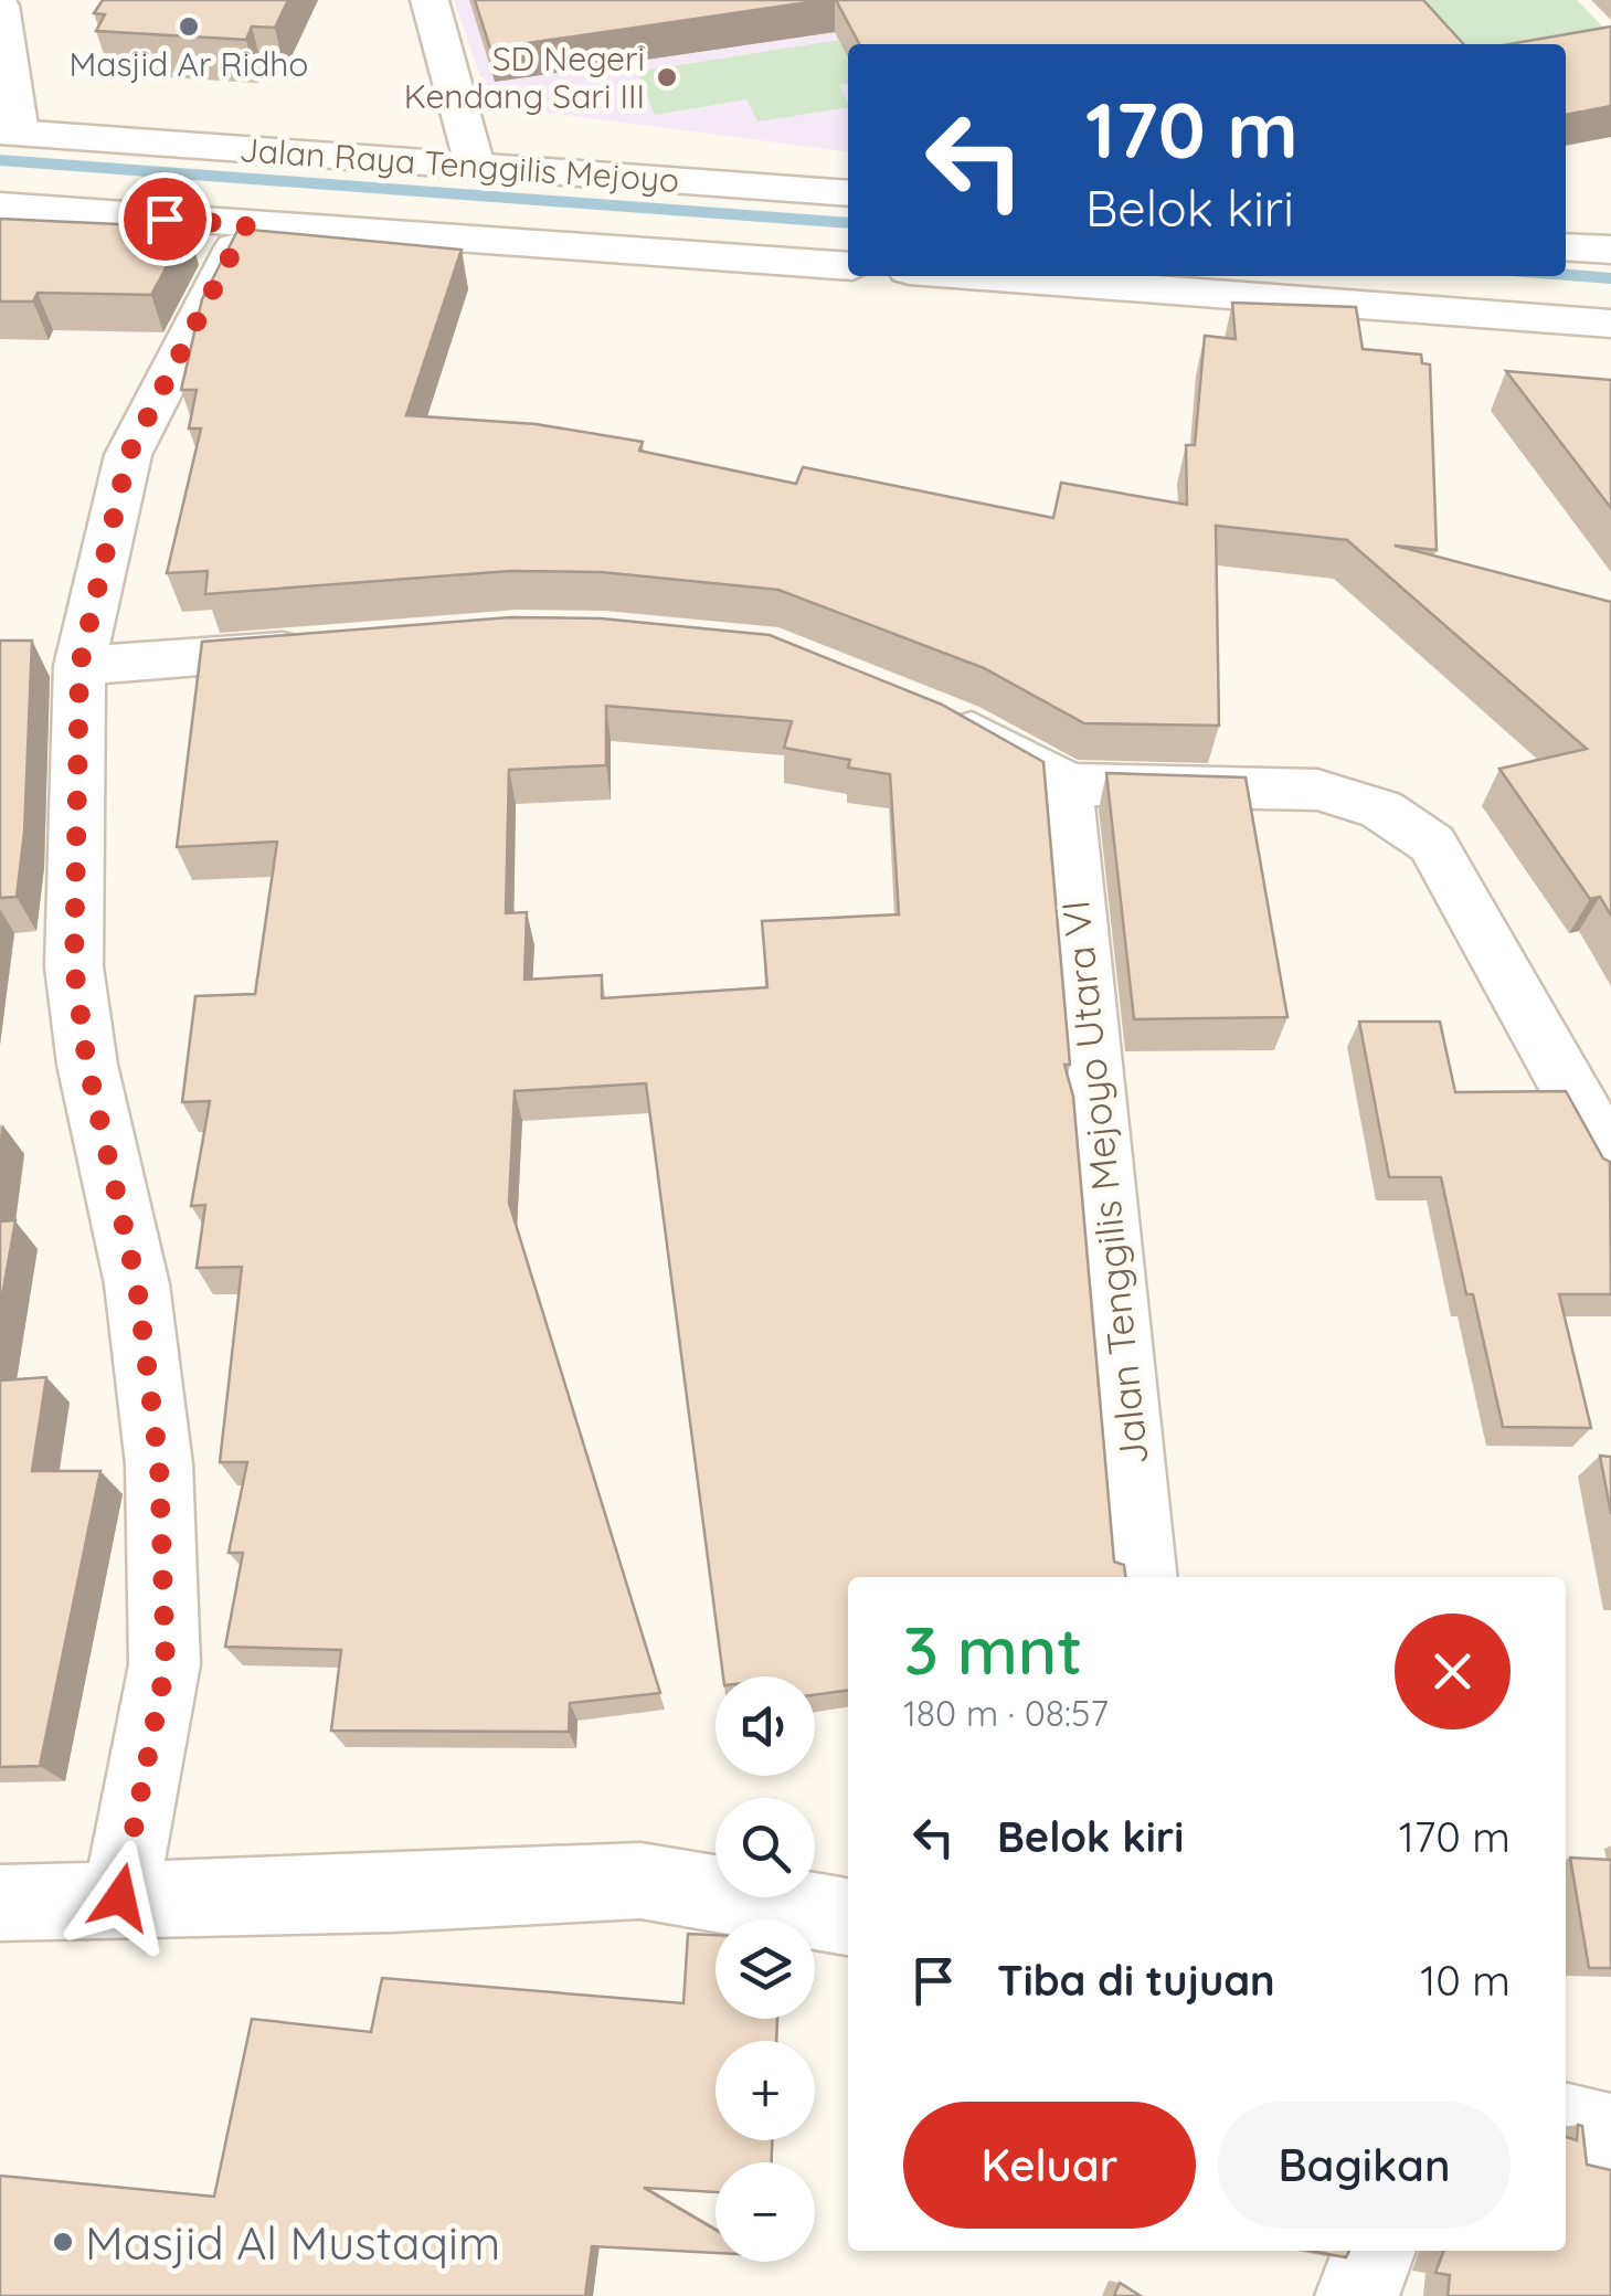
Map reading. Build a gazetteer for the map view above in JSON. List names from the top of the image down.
{
  "streets": {
    "street": ["Jalan Raya Tenggilis Mejoyo", "Jalan Tenggilis Mejoyo Utara VI"]
  },
  "places": ["Masjid Ar Ridho", "SD Negeri Kendang Sari III", "Masjid Al Mustaqim"],
  "page": {
    "turn": ["170 m", "Belok kiri"],
    "heading": ["3 mnt", "180 m · 08:57"],
    "map_buttons": ["+", "−"],
    "list": [
      {
        "name": "Belok kiri",
        "value": "170 m"
      },
      {
        "name": "Tiba di tujuan",
        "value": "10 m"
      }
    ],
    "buttons": ["Keluar", "Bagikan"]
  }
}
